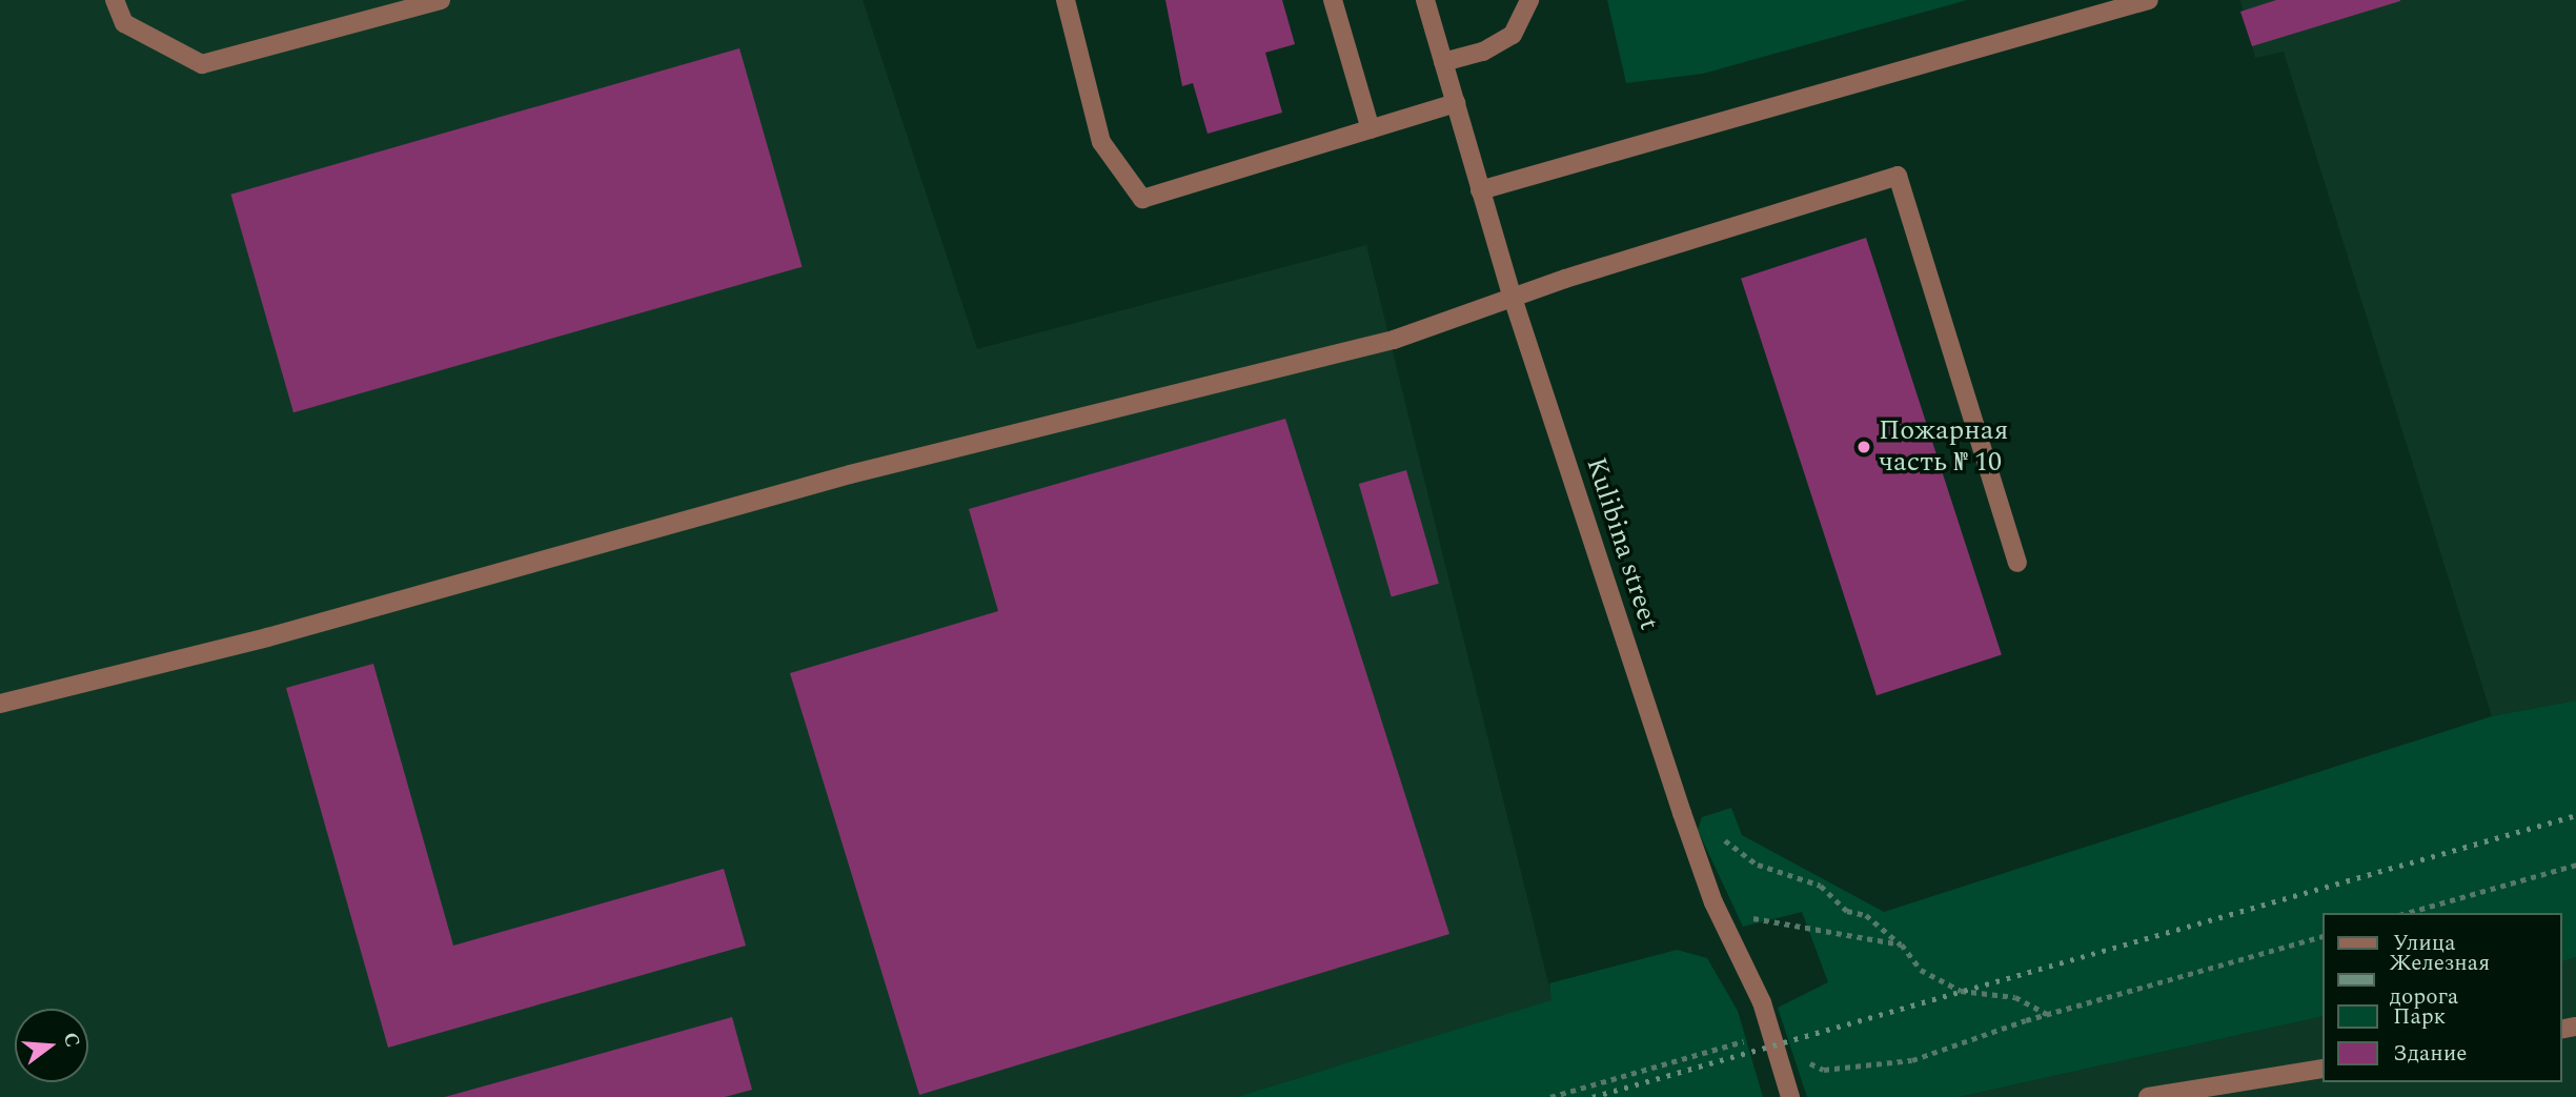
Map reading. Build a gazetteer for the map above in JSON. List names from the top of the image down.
{
  "streets": {
    "street": ["Kulibina street"]
  },
  "places": ["Пожарная часть № 10"],
  "legend": [
    "Улица",
    "Железная дорога",
    "Парк",
    "Здание"
  ],
  "north": "right"
}
